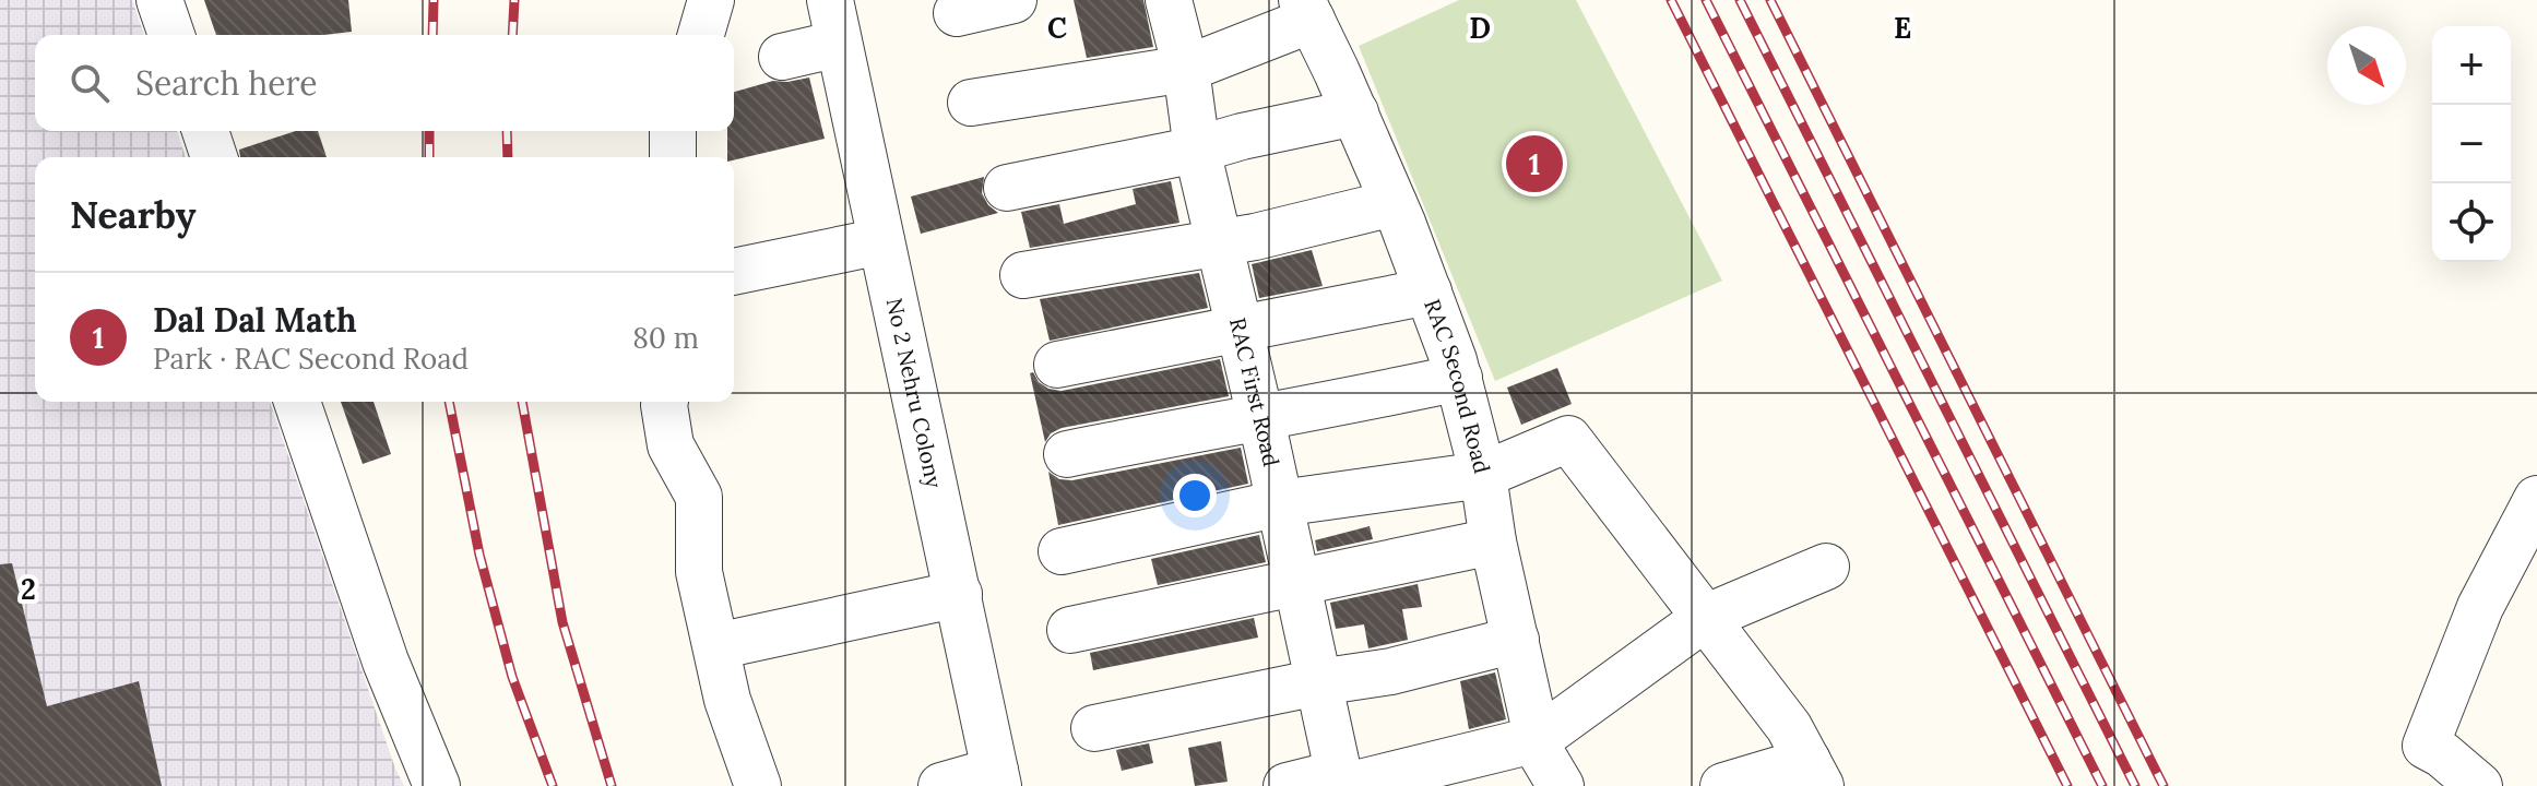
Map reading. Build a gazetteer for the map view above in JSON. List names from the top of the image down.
{
  "streets": {
    "street": ["RAC Second Road", "No 2 Nehru Colony", "RAC First Road"]
  },
  "north": "bottom right",
  "page": {
    "map_buttons": ["+", "−"],
    "search": "Search here",
    "pins": "1",
    "heading": "Nearby",
    "list": [
      {
        "mark": "1",
        "name": "Dal Dal Math",
        "note": "Park · RAC Second Road",
        "value": "80 m"
      }
    ]
  },
  "grid": {
    "columns": ["C", "D", "E"],
    "rows": ["2"]
  }
}
